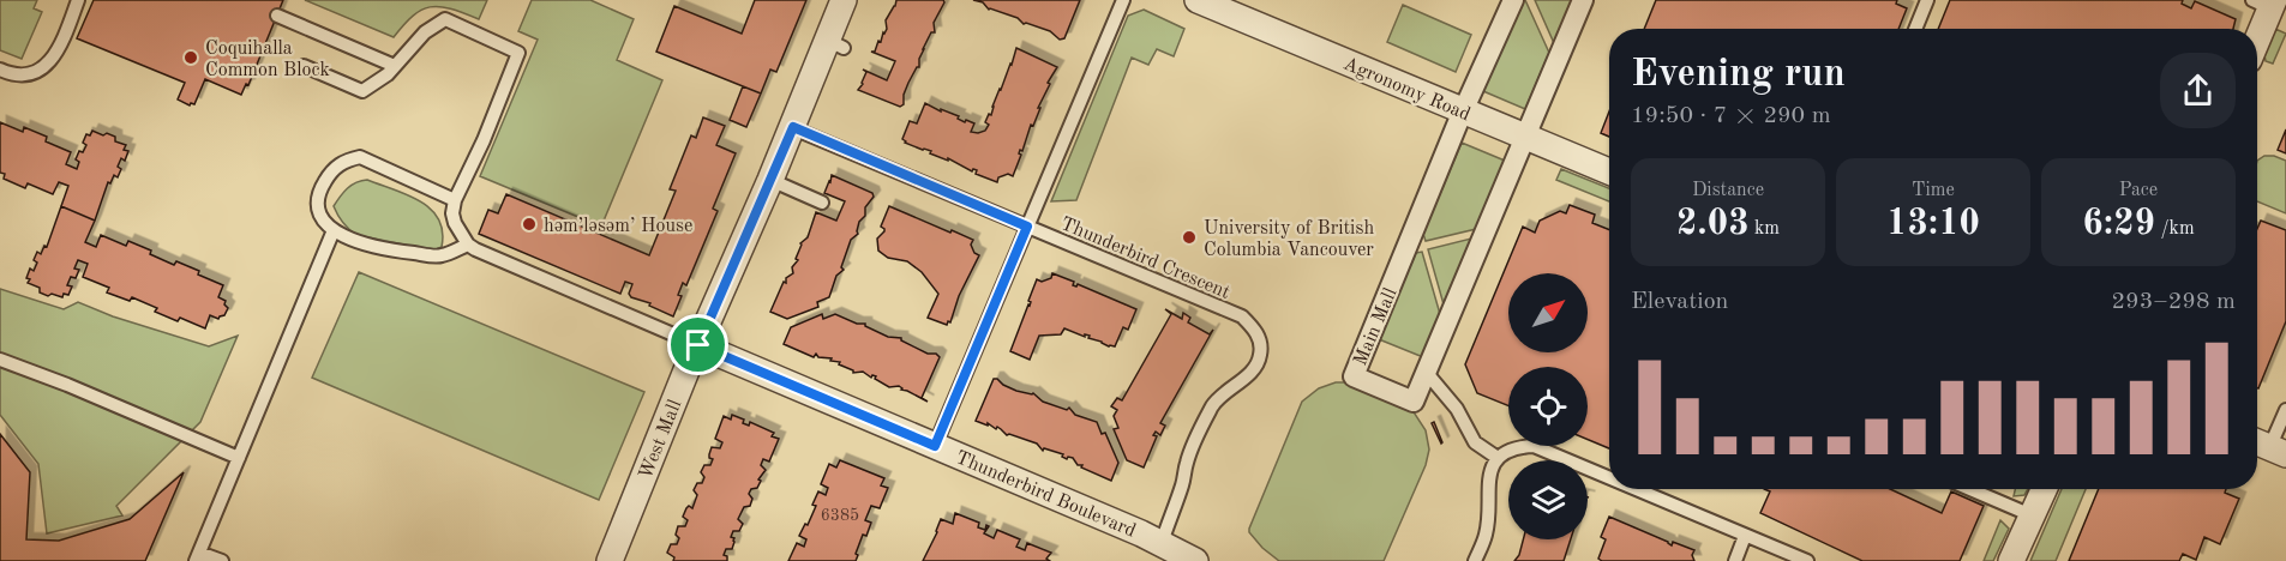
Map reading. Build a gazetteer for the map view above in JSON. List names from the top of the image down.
{
  "streets": {
    "street": [
      "Agronomy Road",
      "Main Mall",
      "West Mall",
      "Thunderbird Boulevard"
    ],
    "lane": ["Thunderbird Crescent"]
  },
  "crossings": [
    ["Agronomy Road", "Main Mall"],
    ["Thunderbird Crescent", "West Mall"],
    ["Thunderbird Crescent", "Thunderbird Boulevard"],
    ["West Mall", "Thunderbird Boulevard"]
  ],
  "places": ["Coquihalla Common Block", "həm’ləsəm’ House", "University of British Columbia Vancouver"],
  "house_numbers": ["6385"],
  "north": "top right",
  "page": {
    "heading": ["Evening run", "19:50 · 7 × 290 m"],
    "stats": [
      ["Distance", "2.03 km"],
      ["Time", "13:10"],
      ["Pace", "6:29 /km"]
    ],
    "chart": ["Elevation", "293–298 m"]
  }
}
